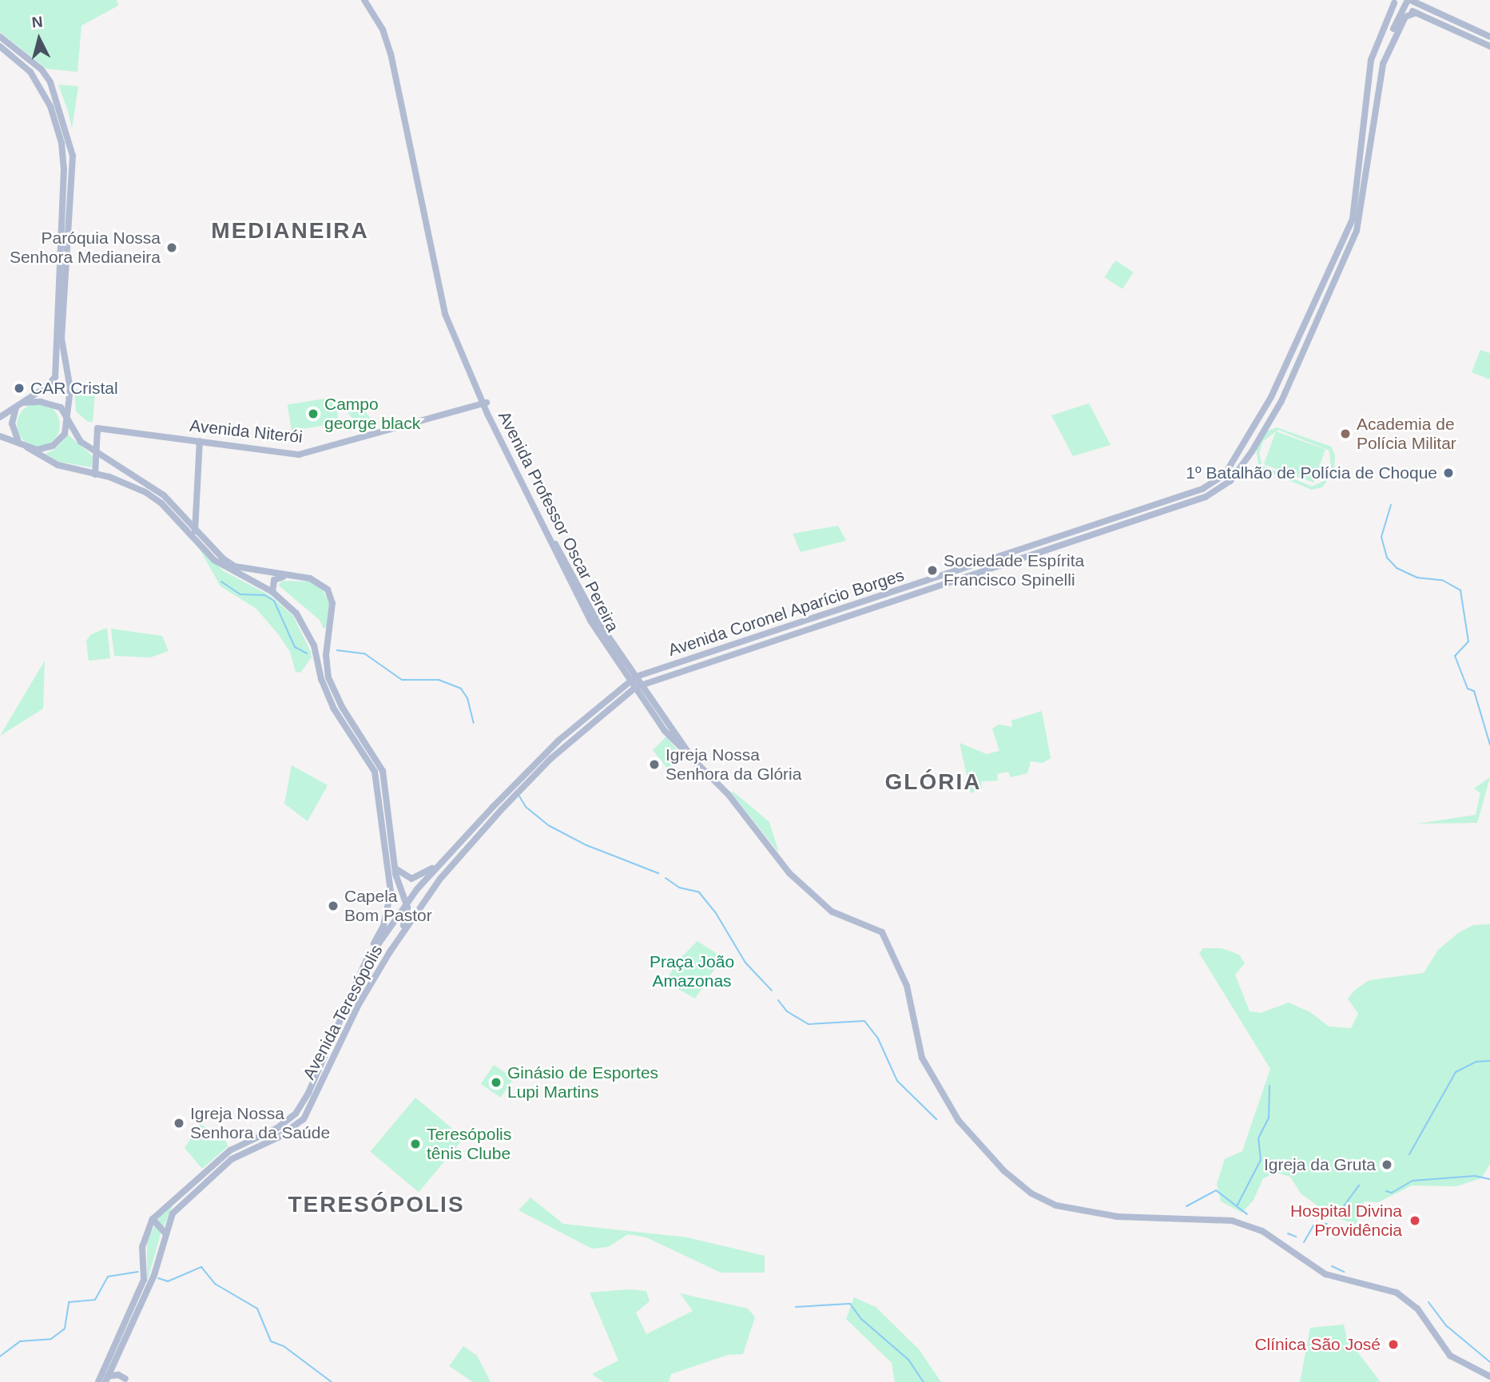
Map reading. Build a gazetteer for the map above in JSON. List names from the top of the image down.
{
  "streets": {
    "main road": [
      "Avenida Niterói",
      "Avenida Professor Oscar Pereira",
      "Avenida Coronel Aparício Borges",
      "Avenida Teresópolis"
    ]
  },
  "crossings": [
    ["Avenida Niterói", "Avenida Professor Oscar Pereira"],
    ["Avenida Niterói", "Avenida Teresópolis"],
    ["Avenida Professor Oscar Pereira", "Avenida Coronel Aparício Borges"],
    ["Avenida Coronel Aparício Borges", "Avenida Teresópolis"]
  ],
  "districts": ["MEDIANEIRA", "GLÓRIA", "TERESÓPOLIS"],
  "parks": ["Praça João Amazonas"],
  "places": [
    "Paróquia Nossa Senhora Medianeira",
    "CAR Cristal",
    "Campo george black",
    "Academia de Polícia Militar",
    "1º Batalhão de Polícia de Choque",
    "Sociedade Espírita Francisco Spinelli",
    "Igreja Nossa Senhora da Glória",
    "Capela Bom Pastor",
    "Ginásio de Esportes Lupi Martins",
    "Igreja Nossa Senhora da Saúde",
    "Teresópolis tênis Clube",
    "Igreja da Gruta",
    "Hospital Divina Providência",
    "Clínica São José"
  ],
  "north": "top"
}
